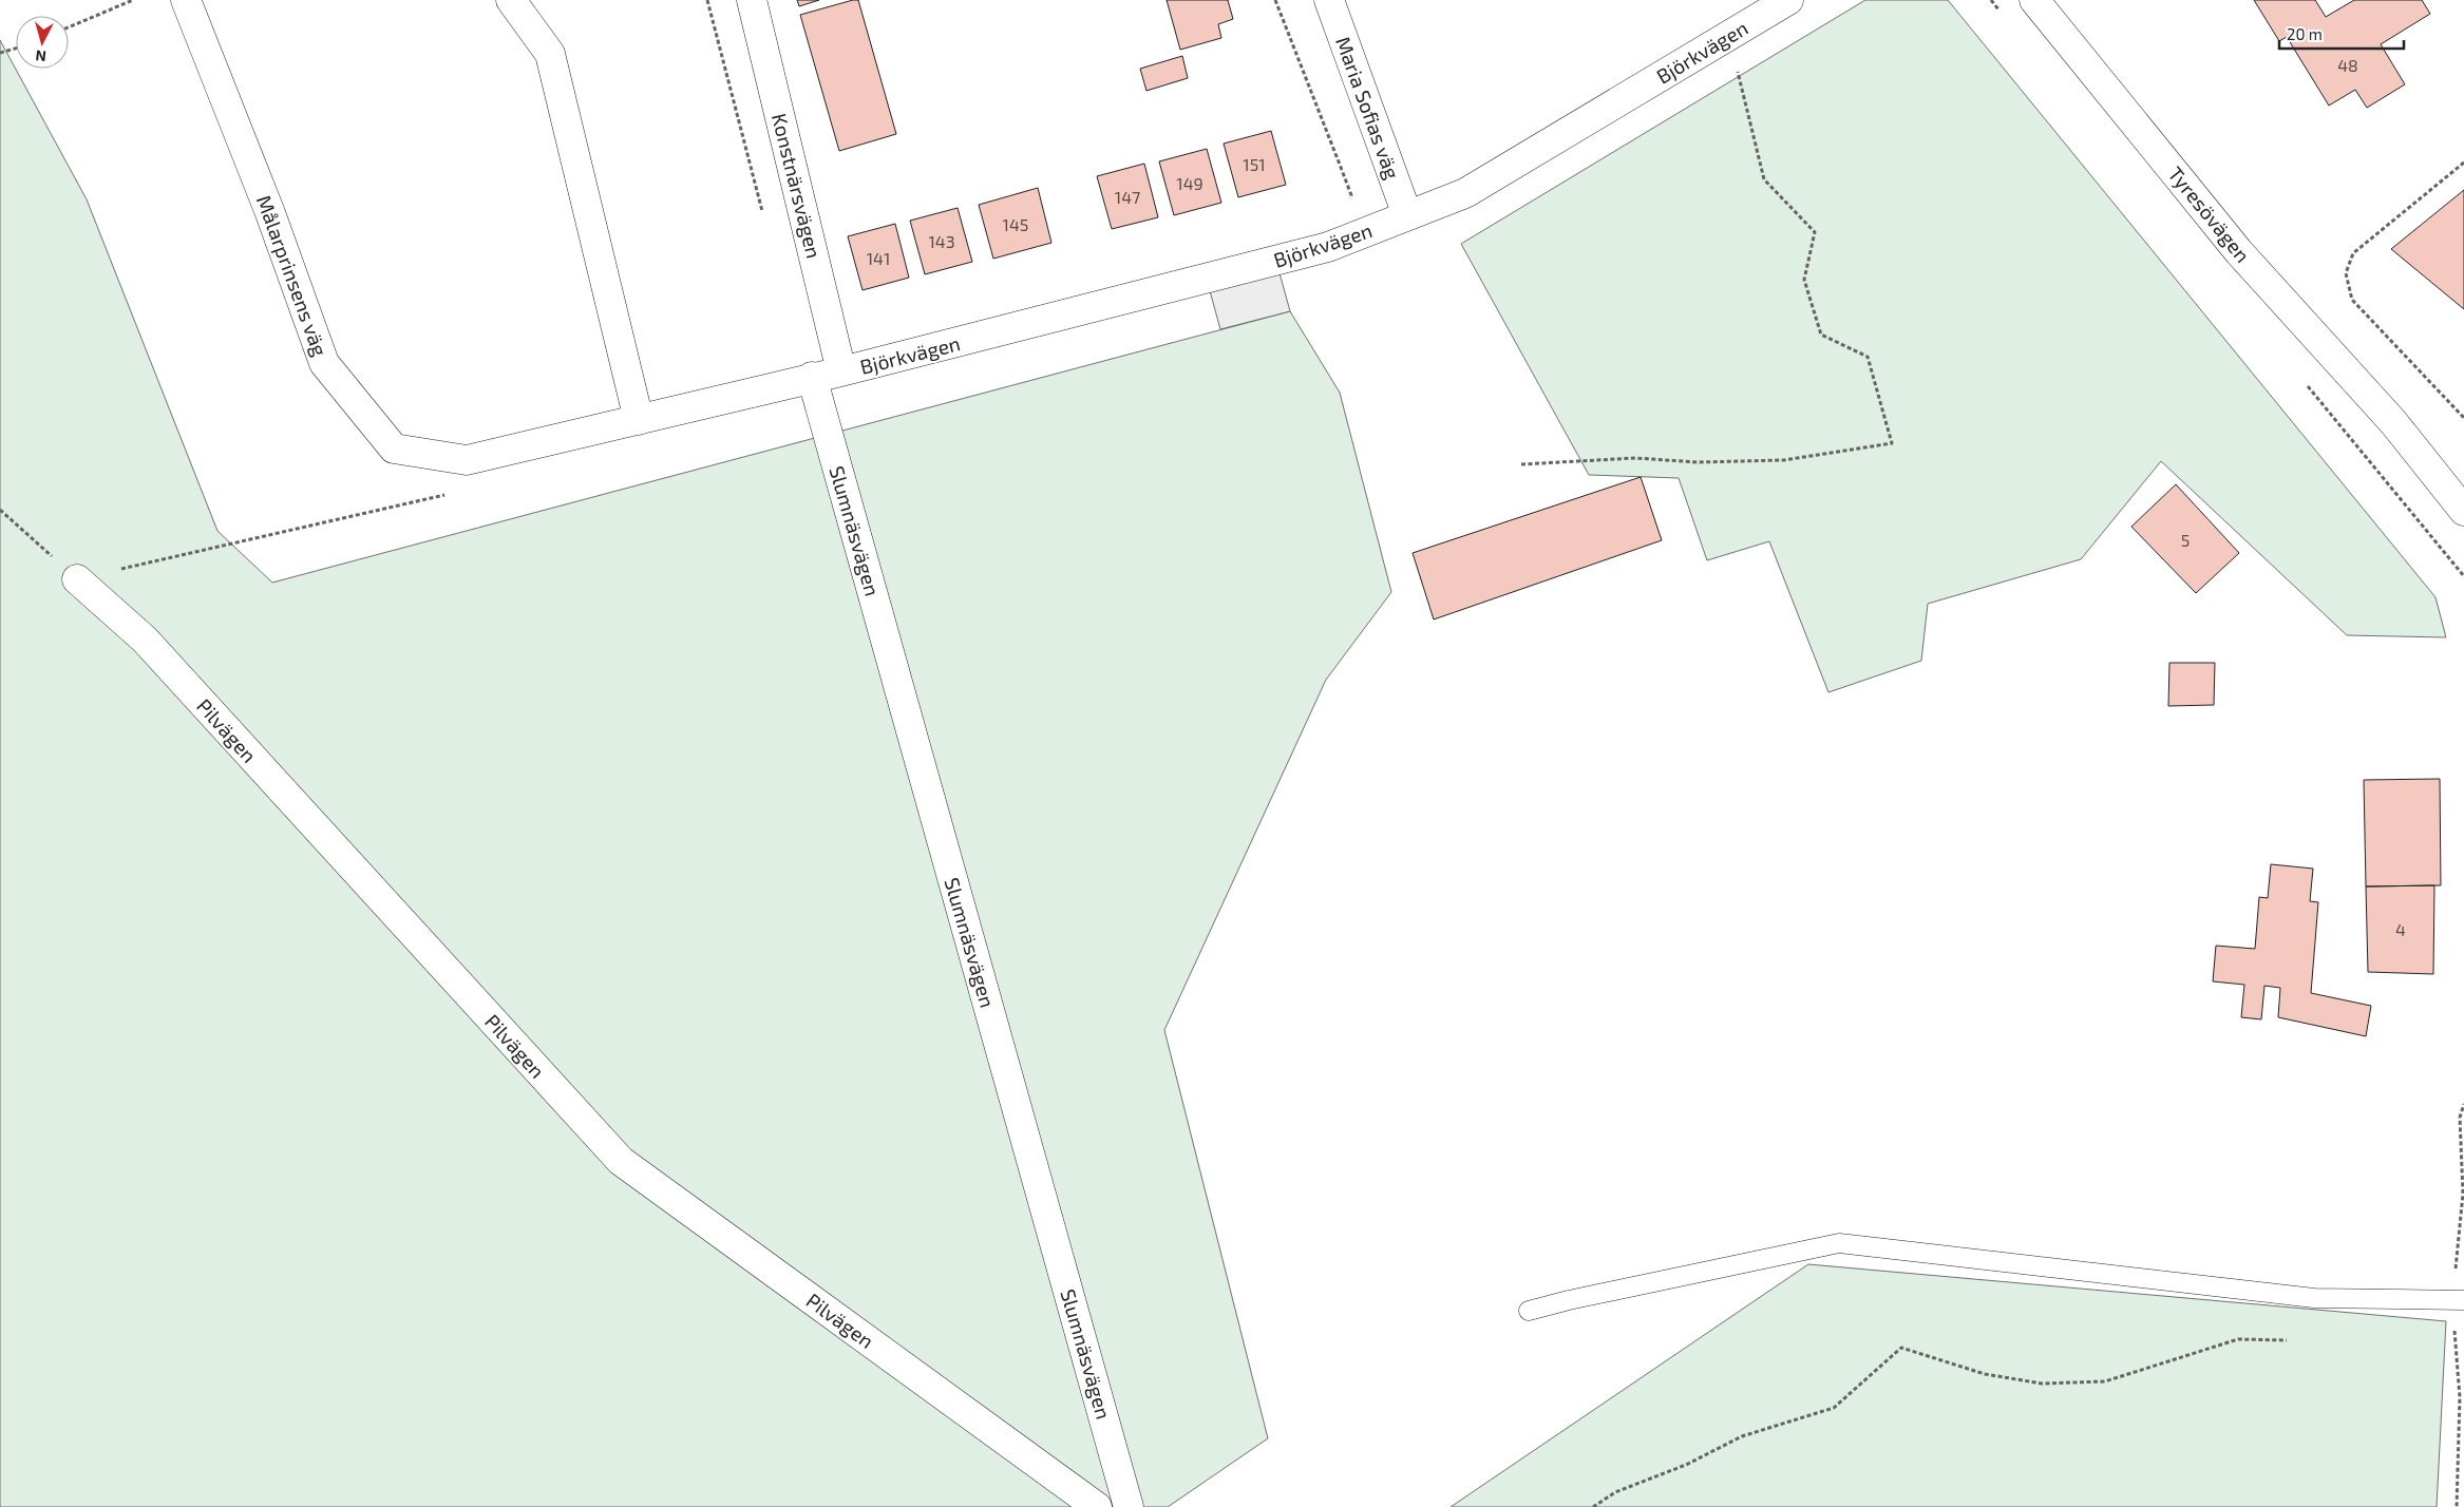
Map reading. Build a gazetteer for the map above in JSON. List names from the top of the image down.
{
  "streets": {
    "street": [
      "Björkvägen",
      "Maria Sofias väg",
      "Konstnärsvägen",
      "Tyresövägen",
      "Målarprinsens väg",
      "Slumnäsvägen",
      "Pilvägen"
    ]
  },
  "crossings": [
    ["Björkvägen", "Maria Sofias väg"],
    ["Björkvägen", "Konstnärsvägen"],
    ["Björkvägen", "Målarprinsens väg"],
    ["Björkvägen", "Slumnäsvägen"],
    ["Målarprinsens väg", "Slumnäsvägen"]
  ],
  "house_numbers": [
    "48",
    "151",
    "149",
    "147",
    "145",
    "143",
    "141",
    "5",
    "4"
  ],
  "scale_bar": "20 m",
  "north": "bottom"
}
